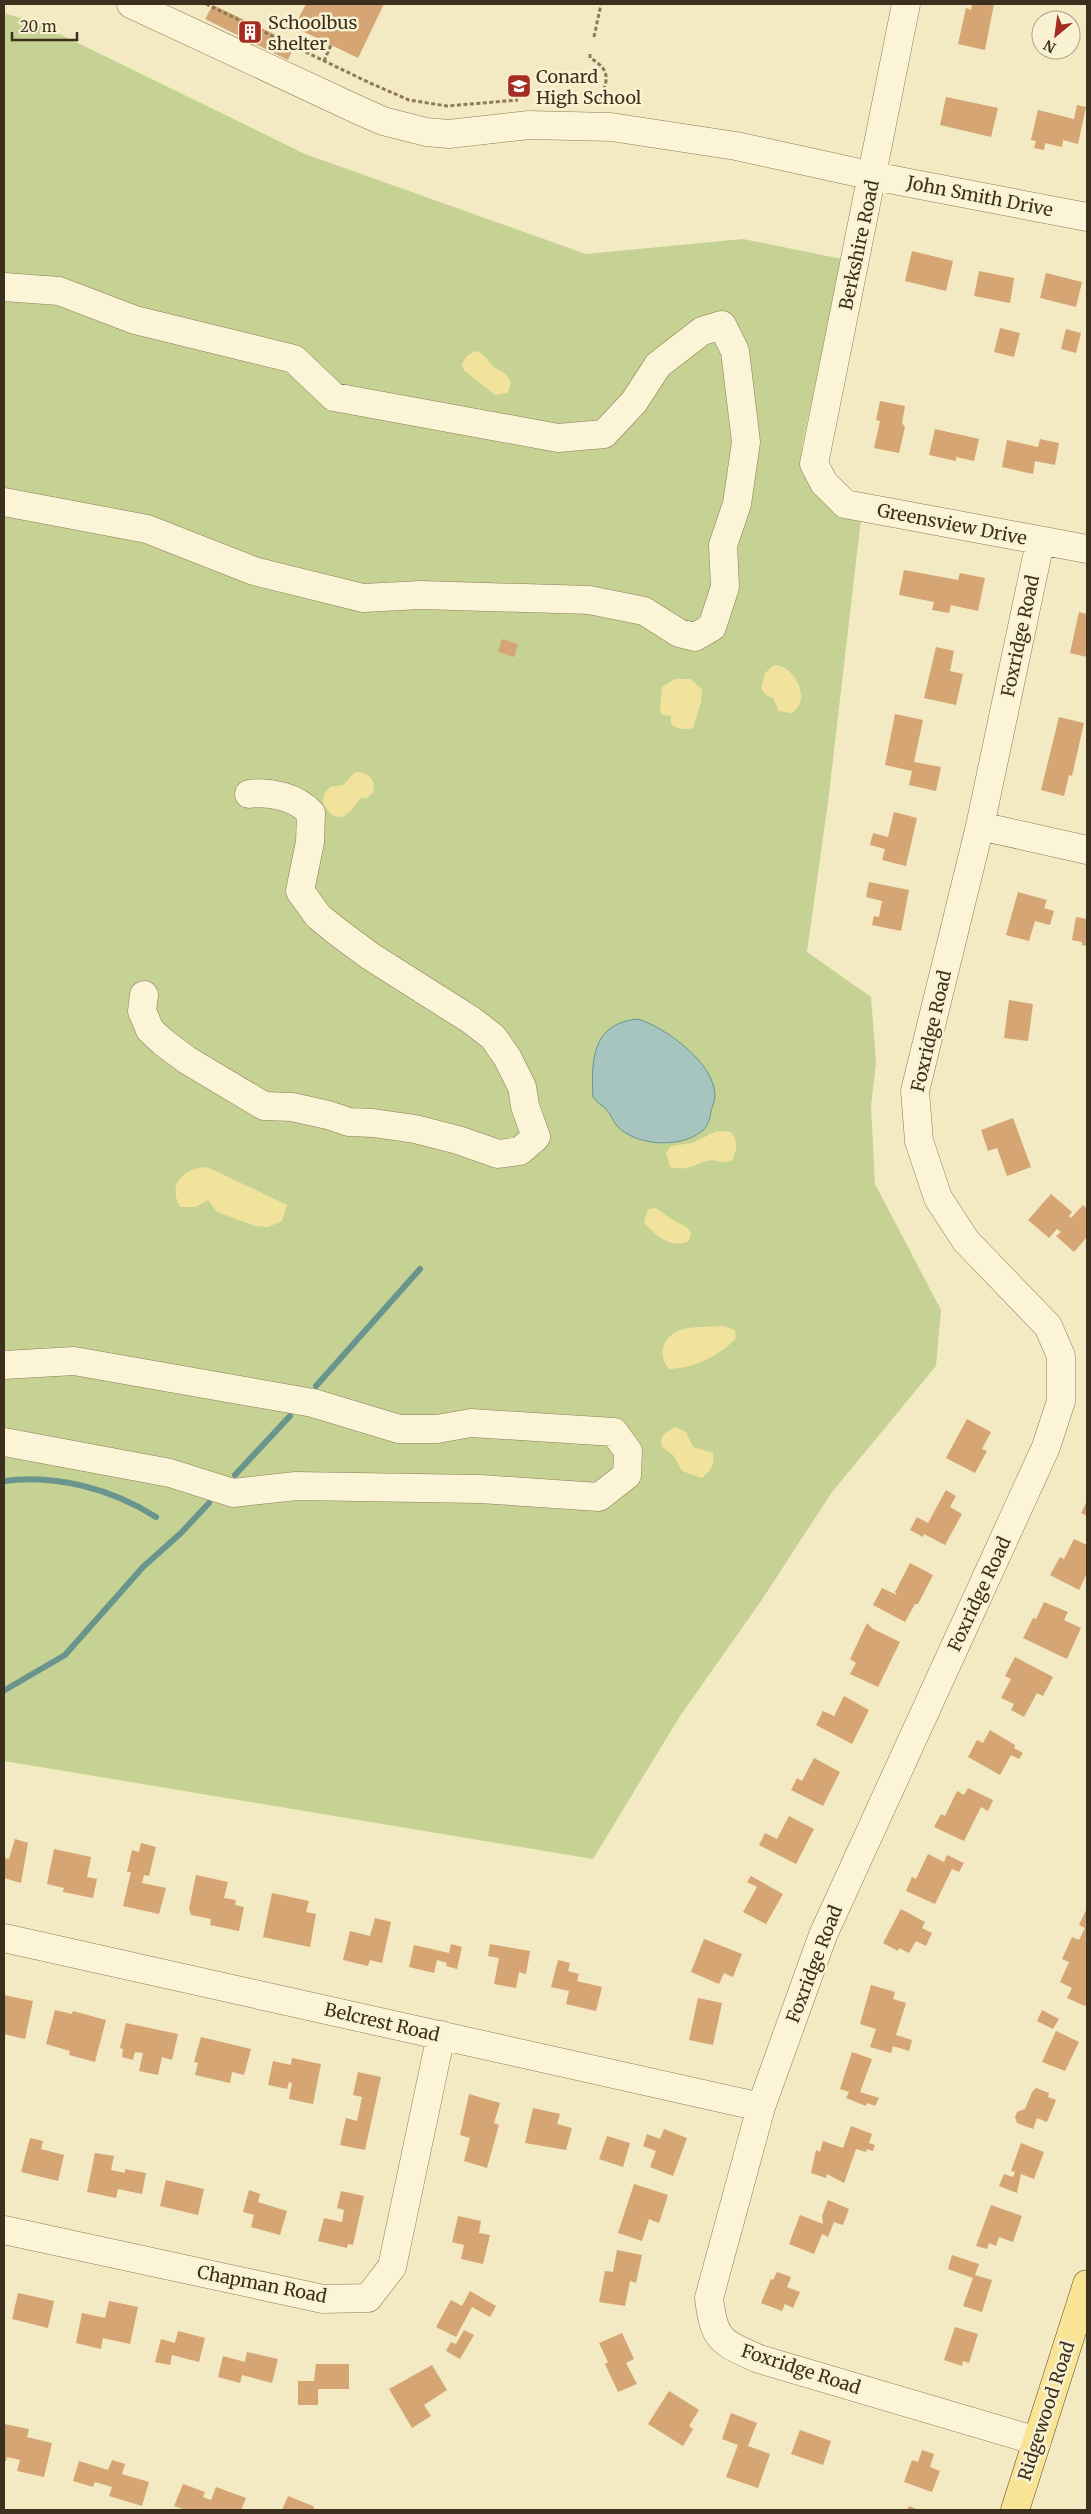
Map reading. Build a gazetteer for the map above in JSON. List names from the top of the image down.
{
  "streets": {
    "main road": ["Ridgewood Road"],
    "street": [
      "John Smith Drive",
      "Berkshire Road",
      "Greensview Drive",
      "Foxridge Road",
      "Belcrest Road",
      "Chapman Road"
    ]
  },
  "crossings": [
    ["John Smith Drive", "Berkshire Road"],
    ["Berkshire Road", "Greensview Drive"],
    ["Greensview Drive", "Foxridge Road"],
    ["Foxridge Road", "Belcrest Road"],
    ["Foxridge Road", "Ridgewood Road"],
    ["Belcrest Road", "Chapman Road"]
  ],
  "places": {
    "building": ["Schoolbus shelter"],
    "school or university": ["Conard High School"]
  },
  "scale_bar": "20 m",
  "north": "bottom left"
}
